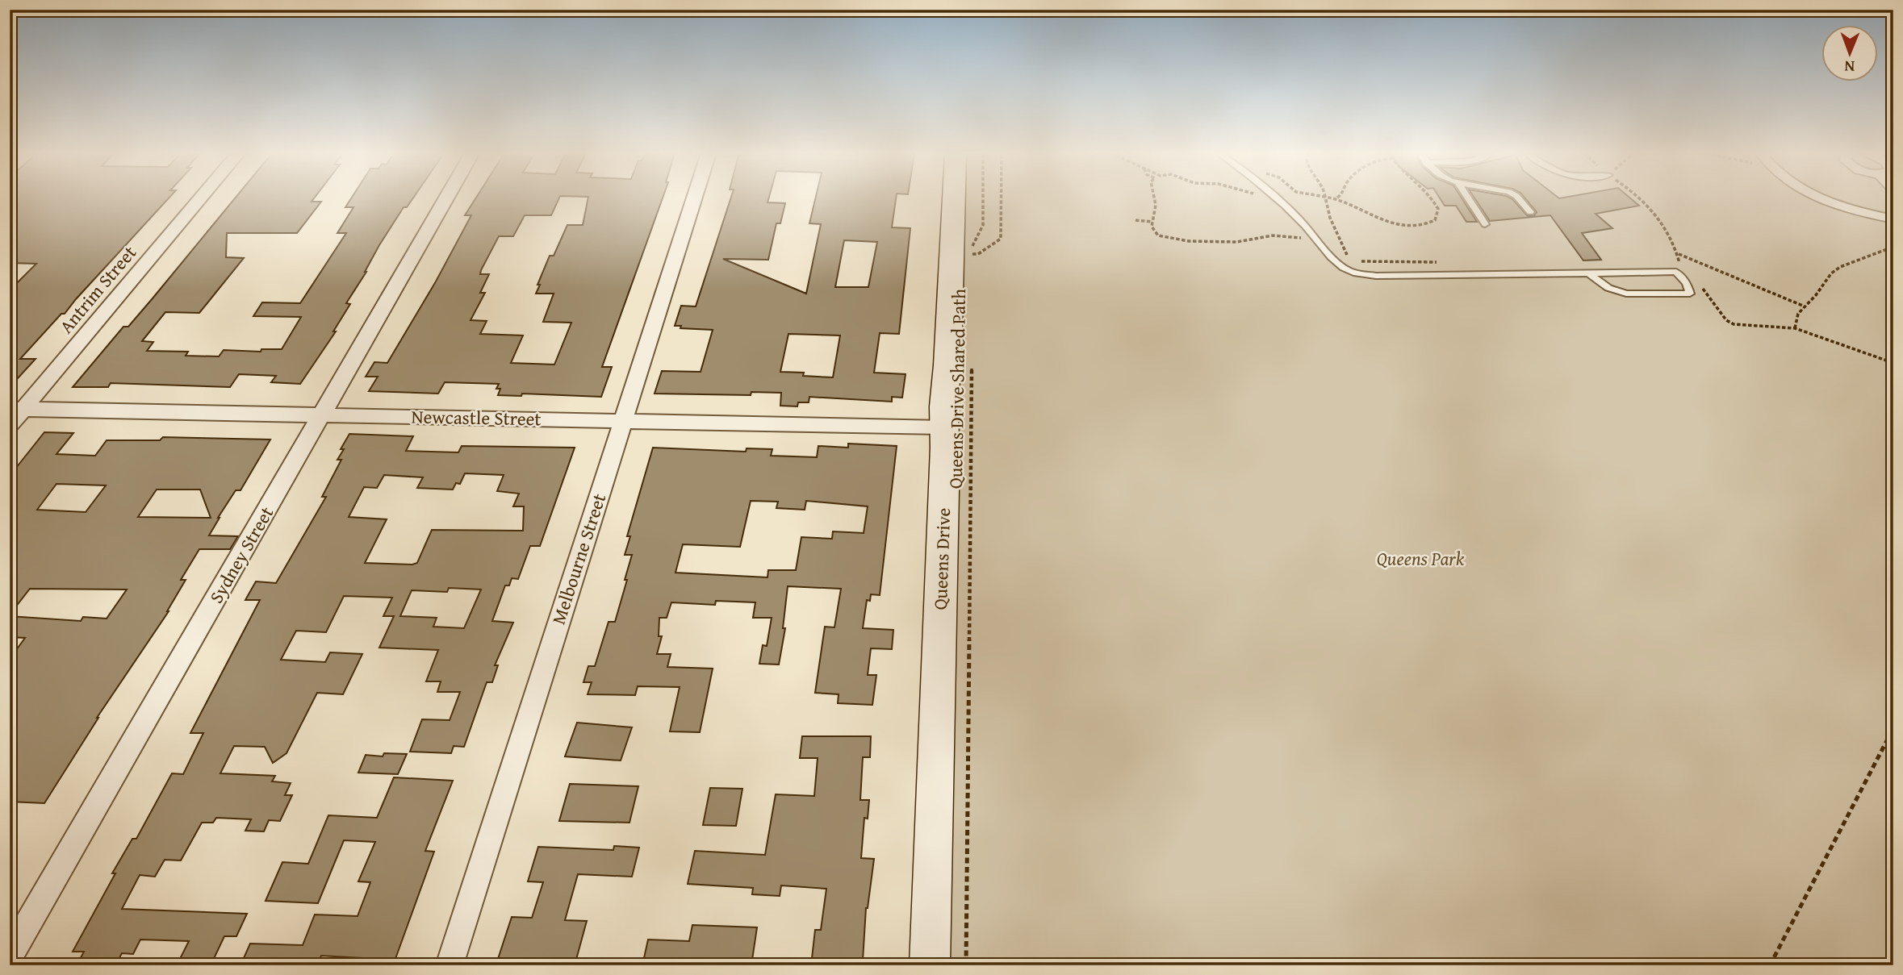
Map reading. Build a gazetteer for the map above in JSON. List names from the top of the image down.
{
  "streets": {
    "main road": ["Queens Drive"],
    "street": [
      "Antrim Street",
      "Newcastle Street",
      "Sydney Street",
      "Melbourne Street"
    ],
    "path": ["Queens Drive Shared Path"]
  },
  "crossings": [
    ["Antrim Street", "Newcastle Street"],
    ["Newcastle Street", "Sydney Street"],
    ["Newcastle Street", "Melbourne Street"],
    ["Newcastle Street", "Queens Drive"]
  ],
  "parks": ["Queens Park"],
  "north": "bottom"
}
